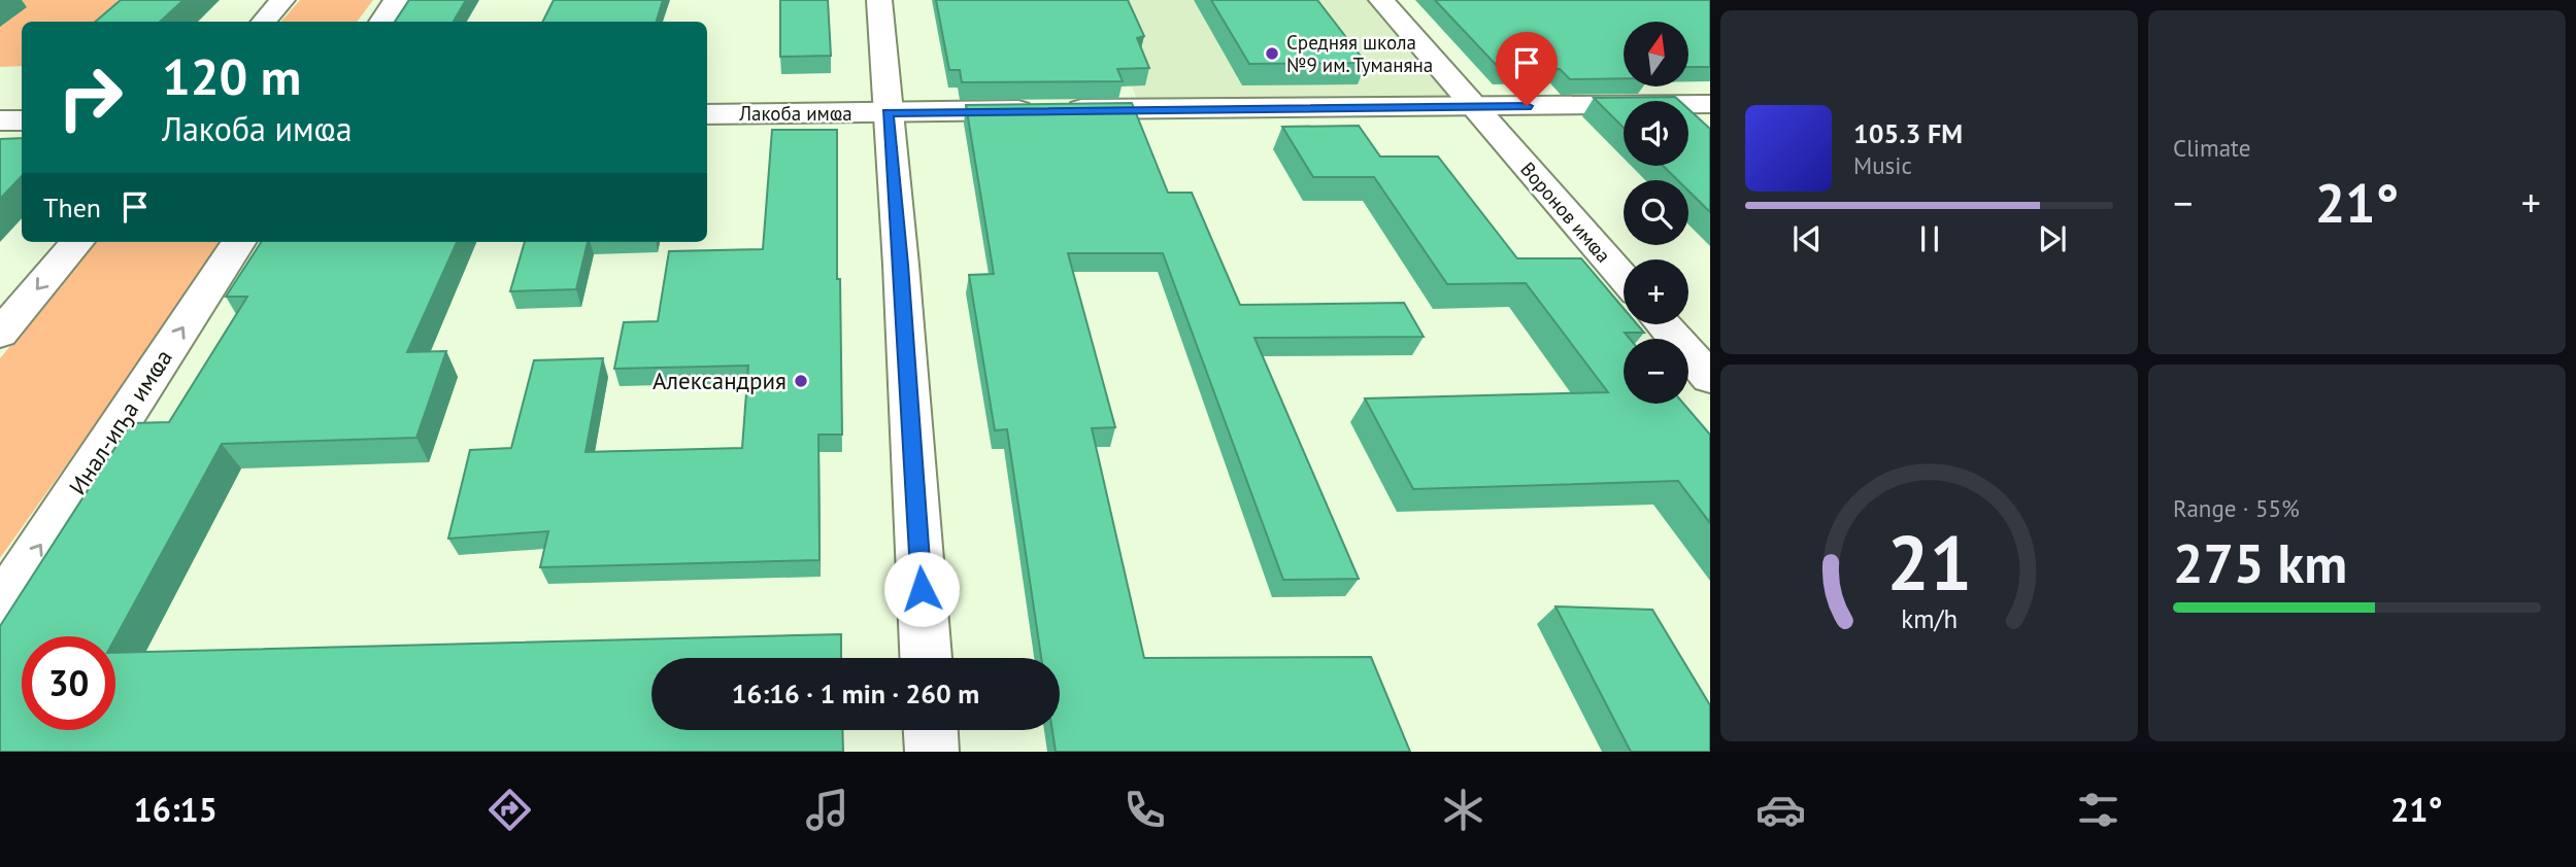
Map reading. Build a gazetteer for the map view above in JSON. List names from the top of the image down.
{
  "streets": {
    "street": ["Лакоба имҩа", "Воронов имҩа", "Инал-иҧа имҩа"]
  },
  "crossings": [
    ["Лакоба имҩа", "Воронов имҩа"]
  ],
  "one_way": ["Инал-иҧа имҩа"],
  "places": ["Средняя школа №9 им. Туманяна", "Александрия"],
  "north": "top",
  "page": {
    "tile": [
      "Climate",
      ["Range · 55%", "275 km"]
    ],
    "map_buttons": ["+", "−"],
    "turn": ["120 m", "Лакоба имҩа"],
    "song": ["105.3 FM", "Music"],
    "then": "Then",
    "heat": ["−", "21°", "+"],
    "limit": "30",
    "trip": "16:16 · 1 min · 260 m",
    "tabs": ["16:15", "21°"],
    "gauge": ["21", "km/h"]
  }
}
